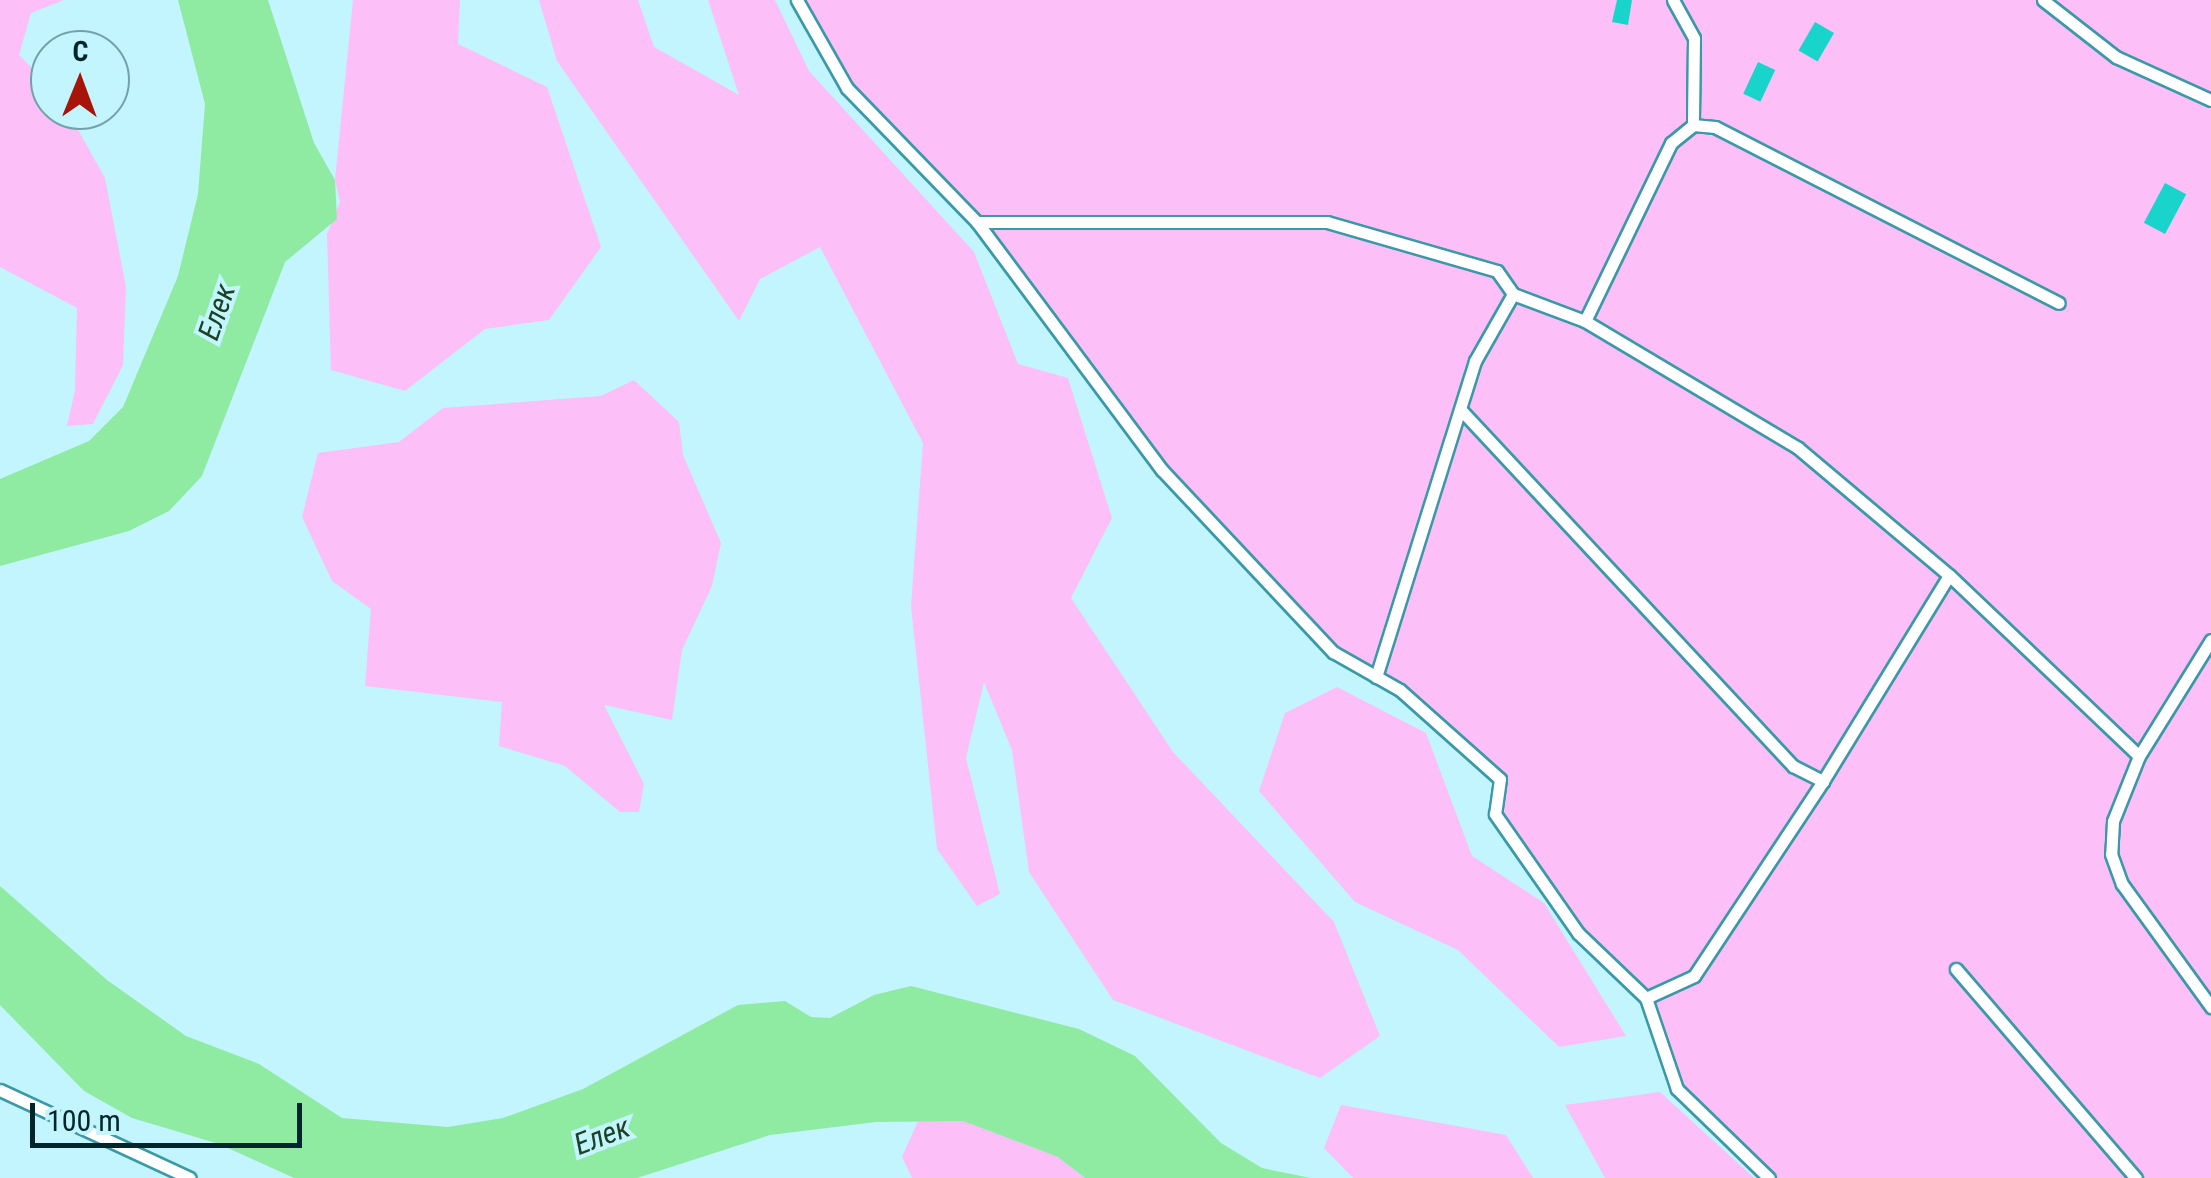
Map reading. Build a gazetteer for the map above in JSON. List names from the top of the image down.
{
  "water": ["Елек"],
  "scale_bar": "100 m",
  "north": "top"
}
